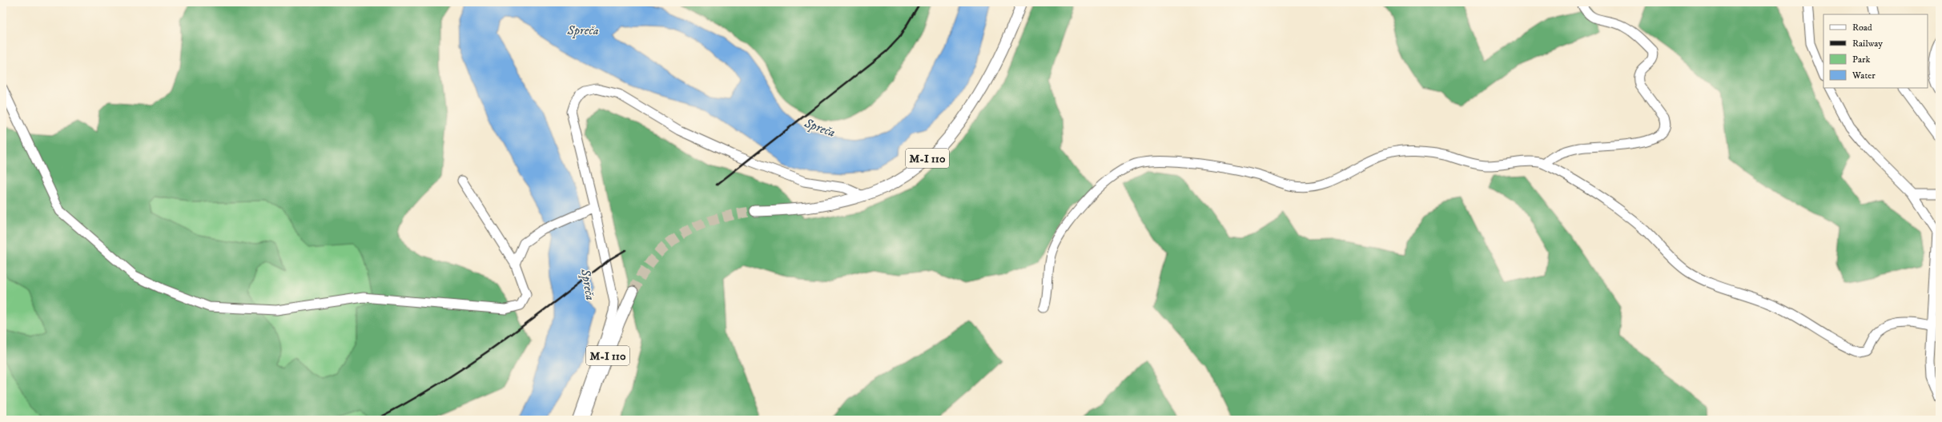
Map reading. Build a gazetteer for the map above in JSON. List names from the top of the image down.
{
  "streets": {
    "main road": ["M-I 110"]
  },
  "water": ["Spreča"],
  "legend": [
    "Road",
    "Railway",
    "Park",
    "Water"
  ]
}
